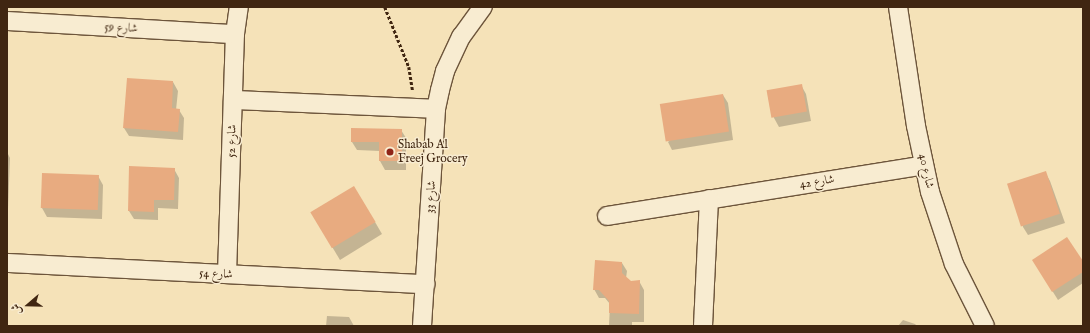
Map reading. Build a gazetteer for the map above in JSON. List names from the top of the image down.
{
  "streets": {
    "street": [
      "شارع 59",
      "شارع 52",
      "شارع 40",
      "شارع 42",
      "شارع 33",
      "شارع 54"
    ]
  },
  "crossings": [
    ["شارع 59", "شارع 52"],
    ["شارع 52", "شارع 54"],
    ["شارع 40", "شارع 42"],
    ["شارع 33", "شارع 54"]
  ],
  "places": ["Shabab Al Freej Grocery"],
  "north": "left"
}
